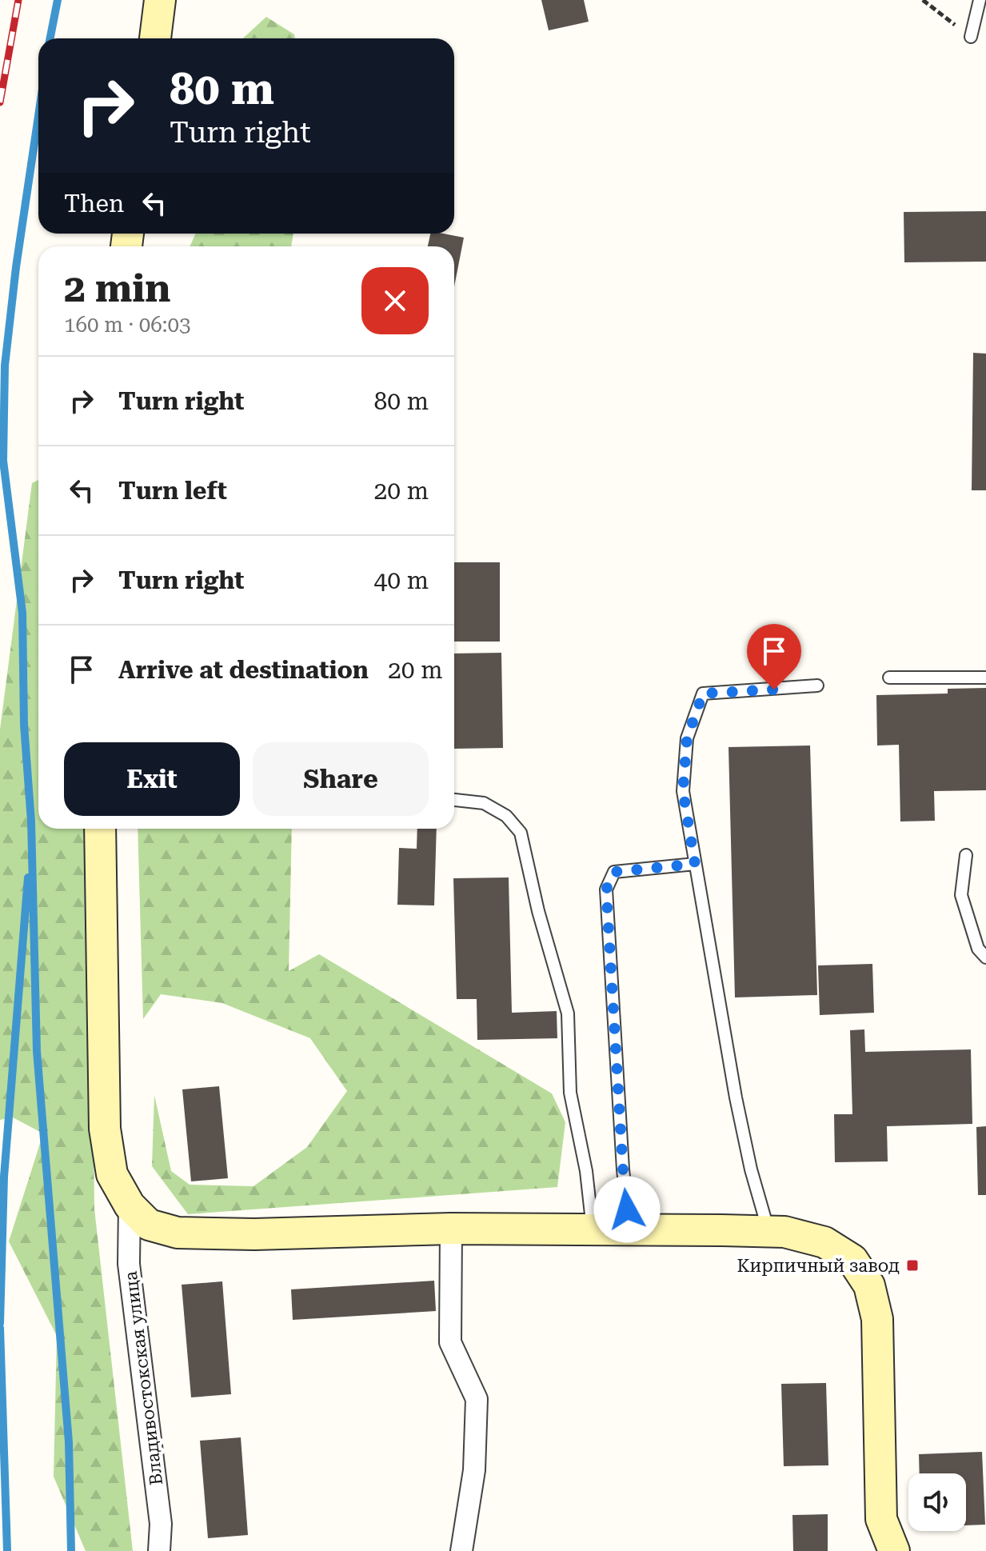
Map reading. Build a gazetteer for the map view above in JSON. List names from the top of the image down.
{
  "streets": {
    "street": ["Владивостокская улица"]
  },
  "places": {
    "transit": ["Кирпичный завод"]
  },
  "page": {
    "turn": ["80 m", "Turn right"],
    "then": "Then",
    "heading": ["2 min", "160 m · 06:03"],
    "list": [
      {
        "name": "Turn right",
        "value": "80 m"
      },
      {
        "name": "Turn left",
        "value": "20 m"
      },
      {
        "name": "Turn right",
        "value": "40 m"
      },
      {
        "name": "Arrive at destination",
        "value": "20 m"
      }
    ],
    "buttons": ["Exit", "Share"]
  }
}
